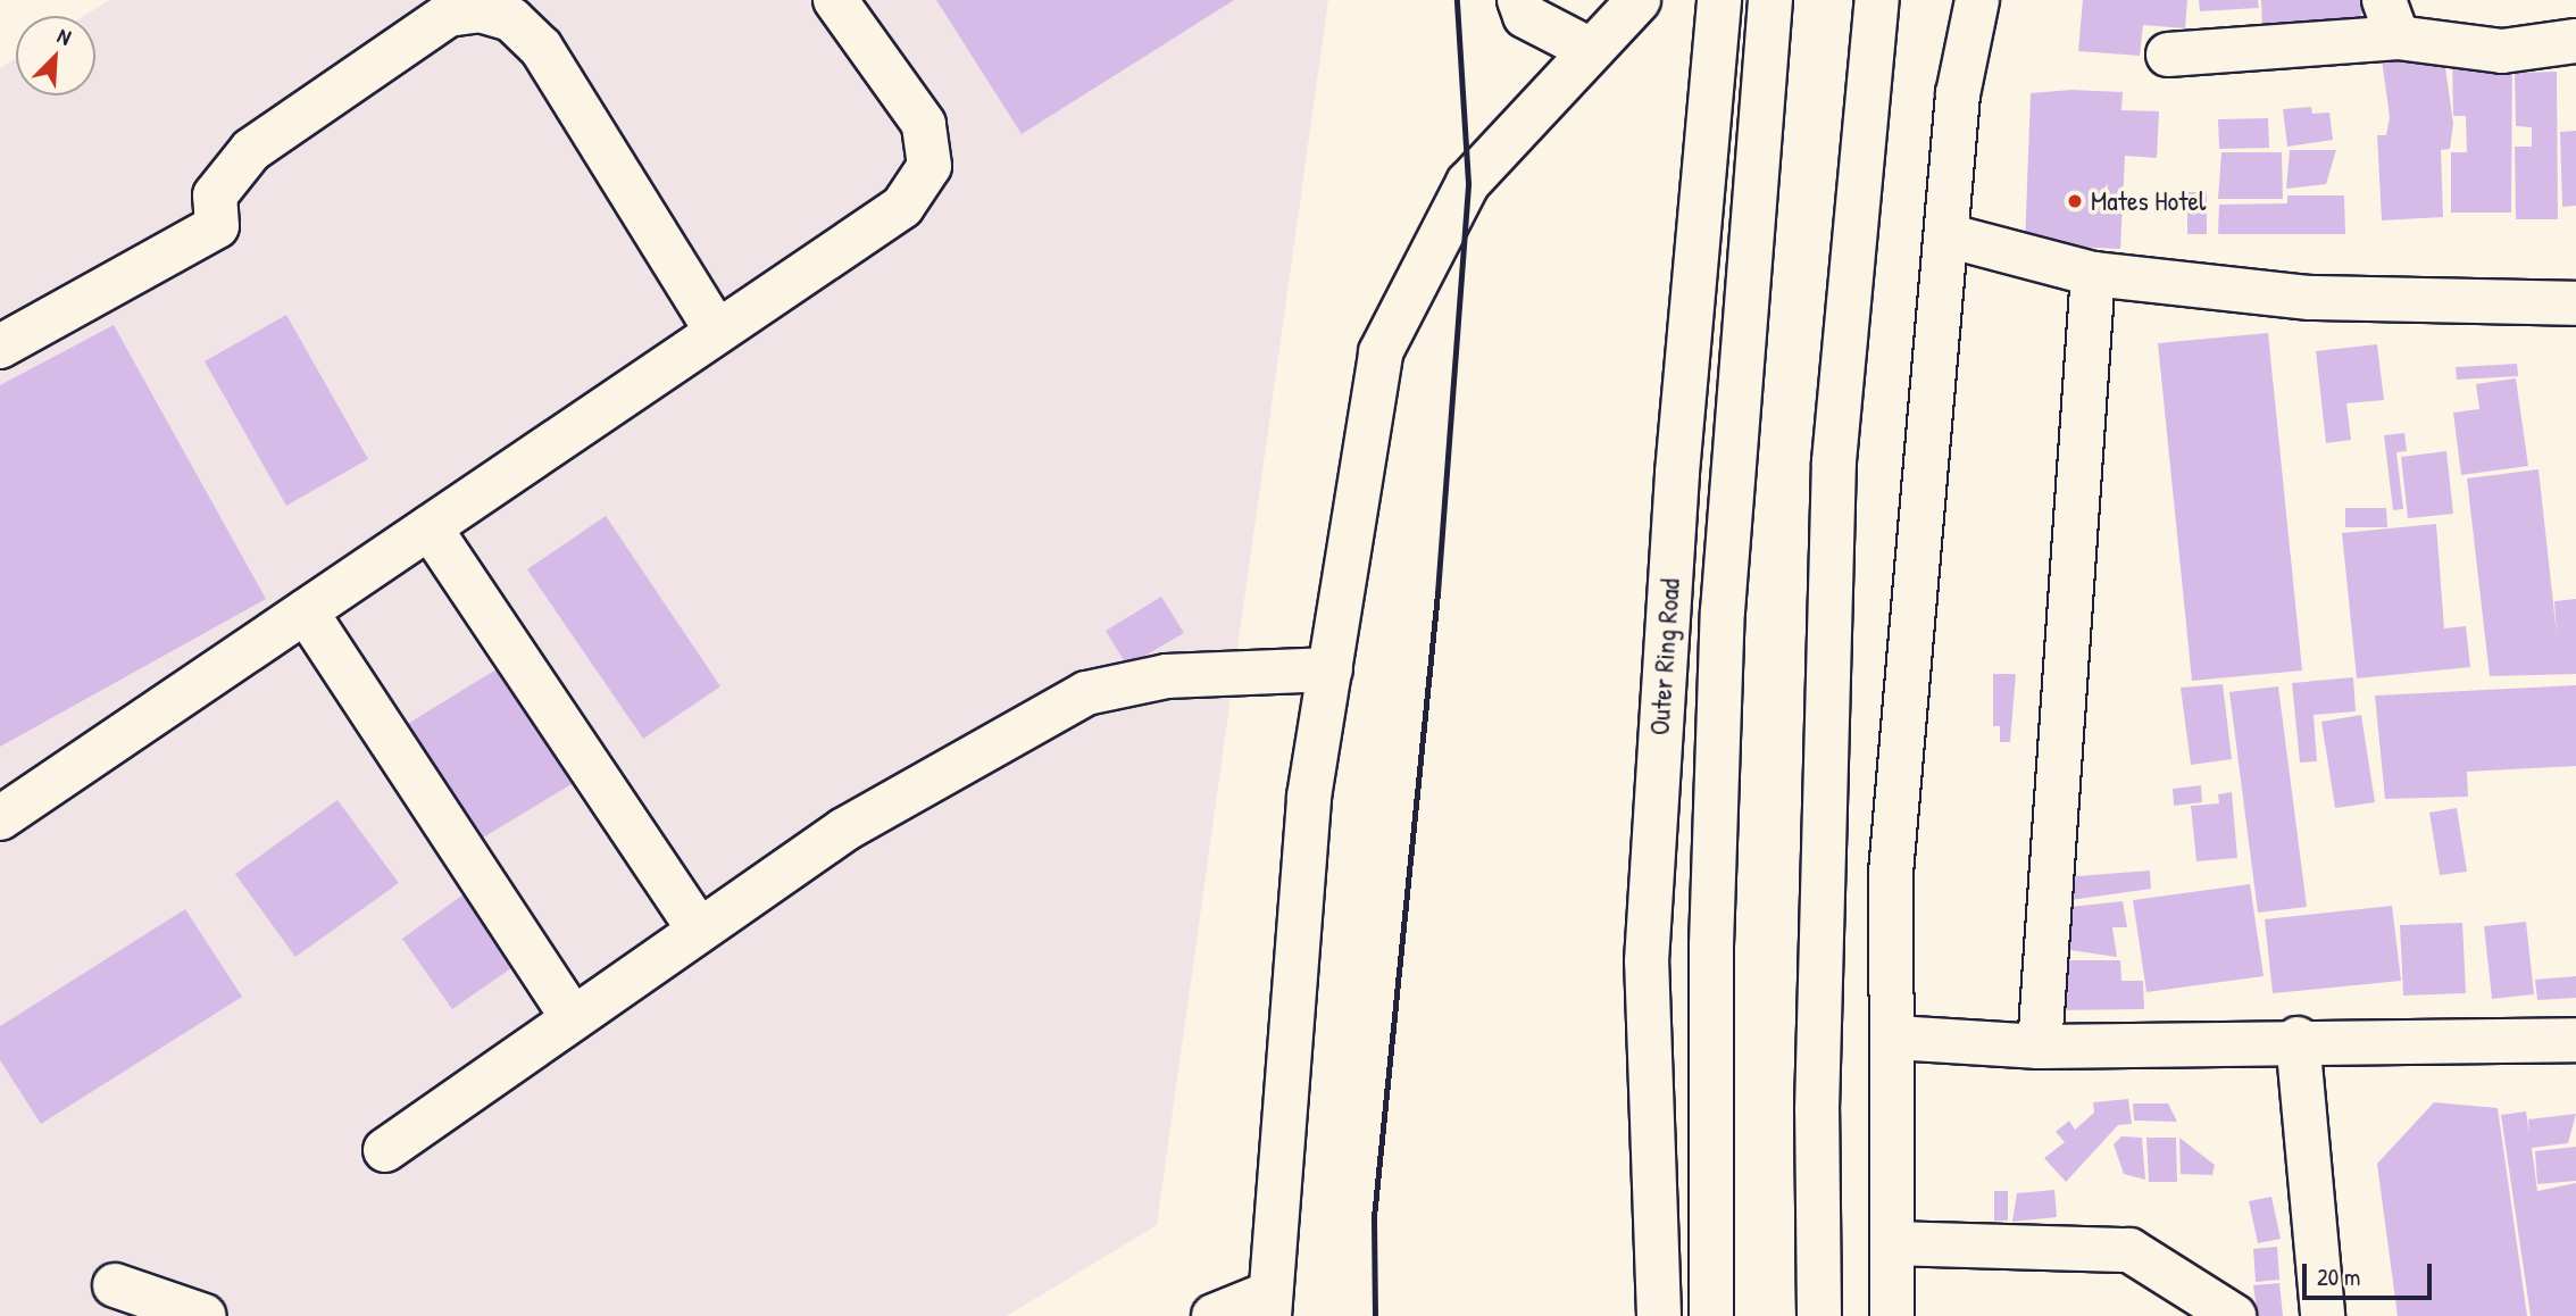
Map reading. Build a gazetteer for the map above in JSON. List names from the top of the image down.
{
  "streets": {
    "main road": ["Outer Ring Road"]
  },
  "places": ["Mates Hotel"],
  "scale_bar": "20 m",
  "north": "top right"
}
